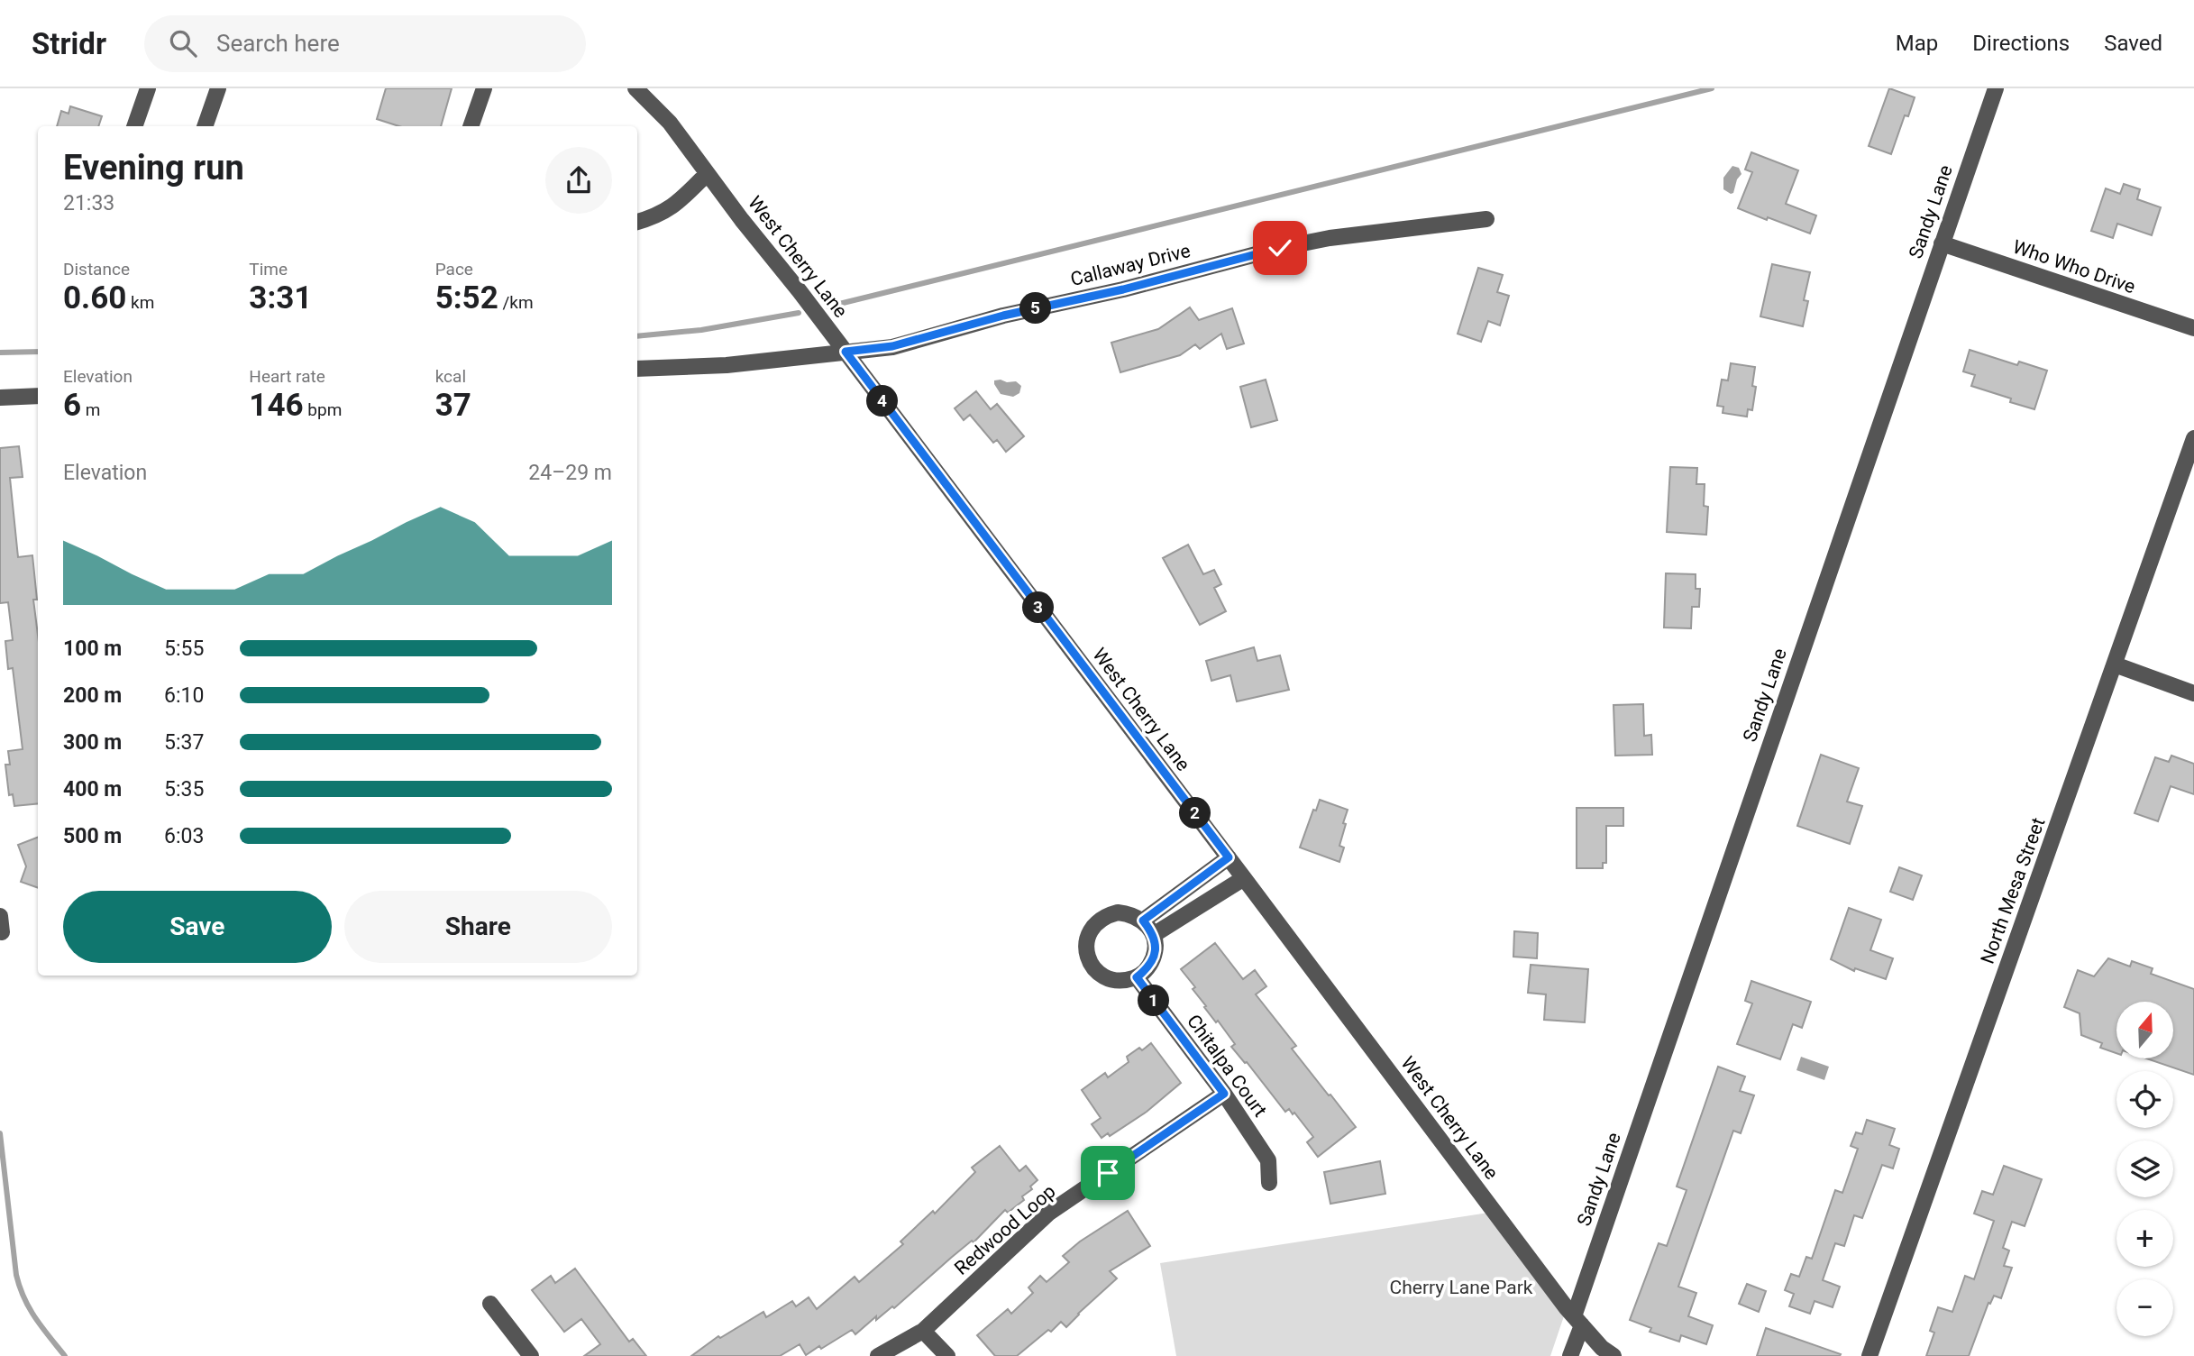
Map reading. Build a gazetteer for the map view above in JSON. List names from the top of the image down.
{
  "streets": {
    "street": [
      "Sandy Lane",
      "West Cherry Lane",
      "Callaway Drive",
      "Who Who Drive",
      "North Mesa Street",
      "Chitalpa Court",
      "Redwood Loop"
    ]
  },
  "crossings": [
    ["Sandy Lane", "West Cherry Lane"],
    ["Sandy Lane", "Who Who Drive"],
    ["West Cherry Lane", "Callaway Drive"],
    ["Chitalpa Court", "Redwood Loop"]
  ],
  "parks": ["Cherry Lane Park"],
  "north": "top",
  "page": {
    "header": "Stridr",
    "search": "Search here",
    "nav": ["Map", "Directions", "Saved"],
    "heading": ["Evening run", "21:33"],
    "stats": [
      ["Distance", "0.60 km"],
      ["Time", "3:31"],
      ["Pace", "5:52 /km"],
      ["Elevation", "6 m"],
      ["Heart rate", "146 bpm"],
      ["kcal", "37"]
    ],
    "pins": [
      "5",
      "4",
      "3",
      "2",
      "1"
    ],
    "chart": ["Elevation", "24–29 m"],
    "list": [
      {
        "name": "100 m",
        "note": "5:55"
      },
      {
        "name": "200 m",
        "note": "6:10"
      },
      {
        "name": "300 m",
        "note": "5:37"
      },
      {
        "name": "400 m",
        "note": "5:35"
      },
      {
        "name": "500 m",
        "note": "6:03"
      }
    ],
    "buttons": ["Save", "Share"],
    "map_buttons": ["+", "−"]
  }
}
